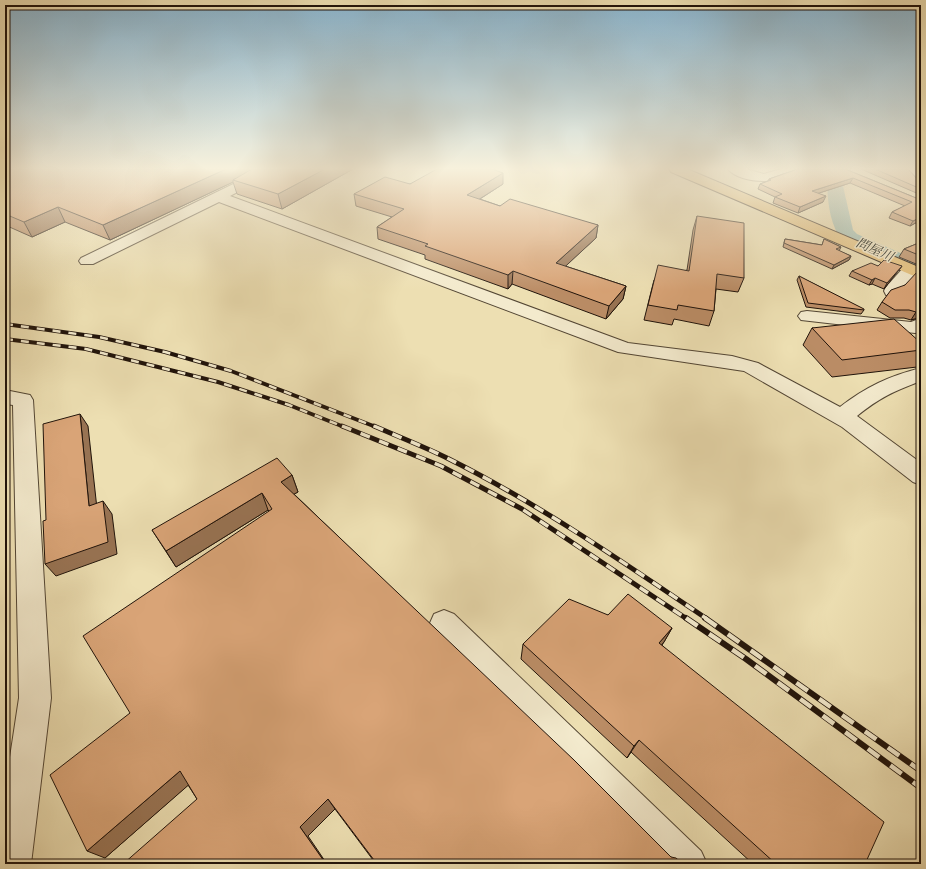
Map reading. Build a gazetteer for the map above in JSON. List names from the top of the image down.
{
  "water": ["問屋川"]
}
